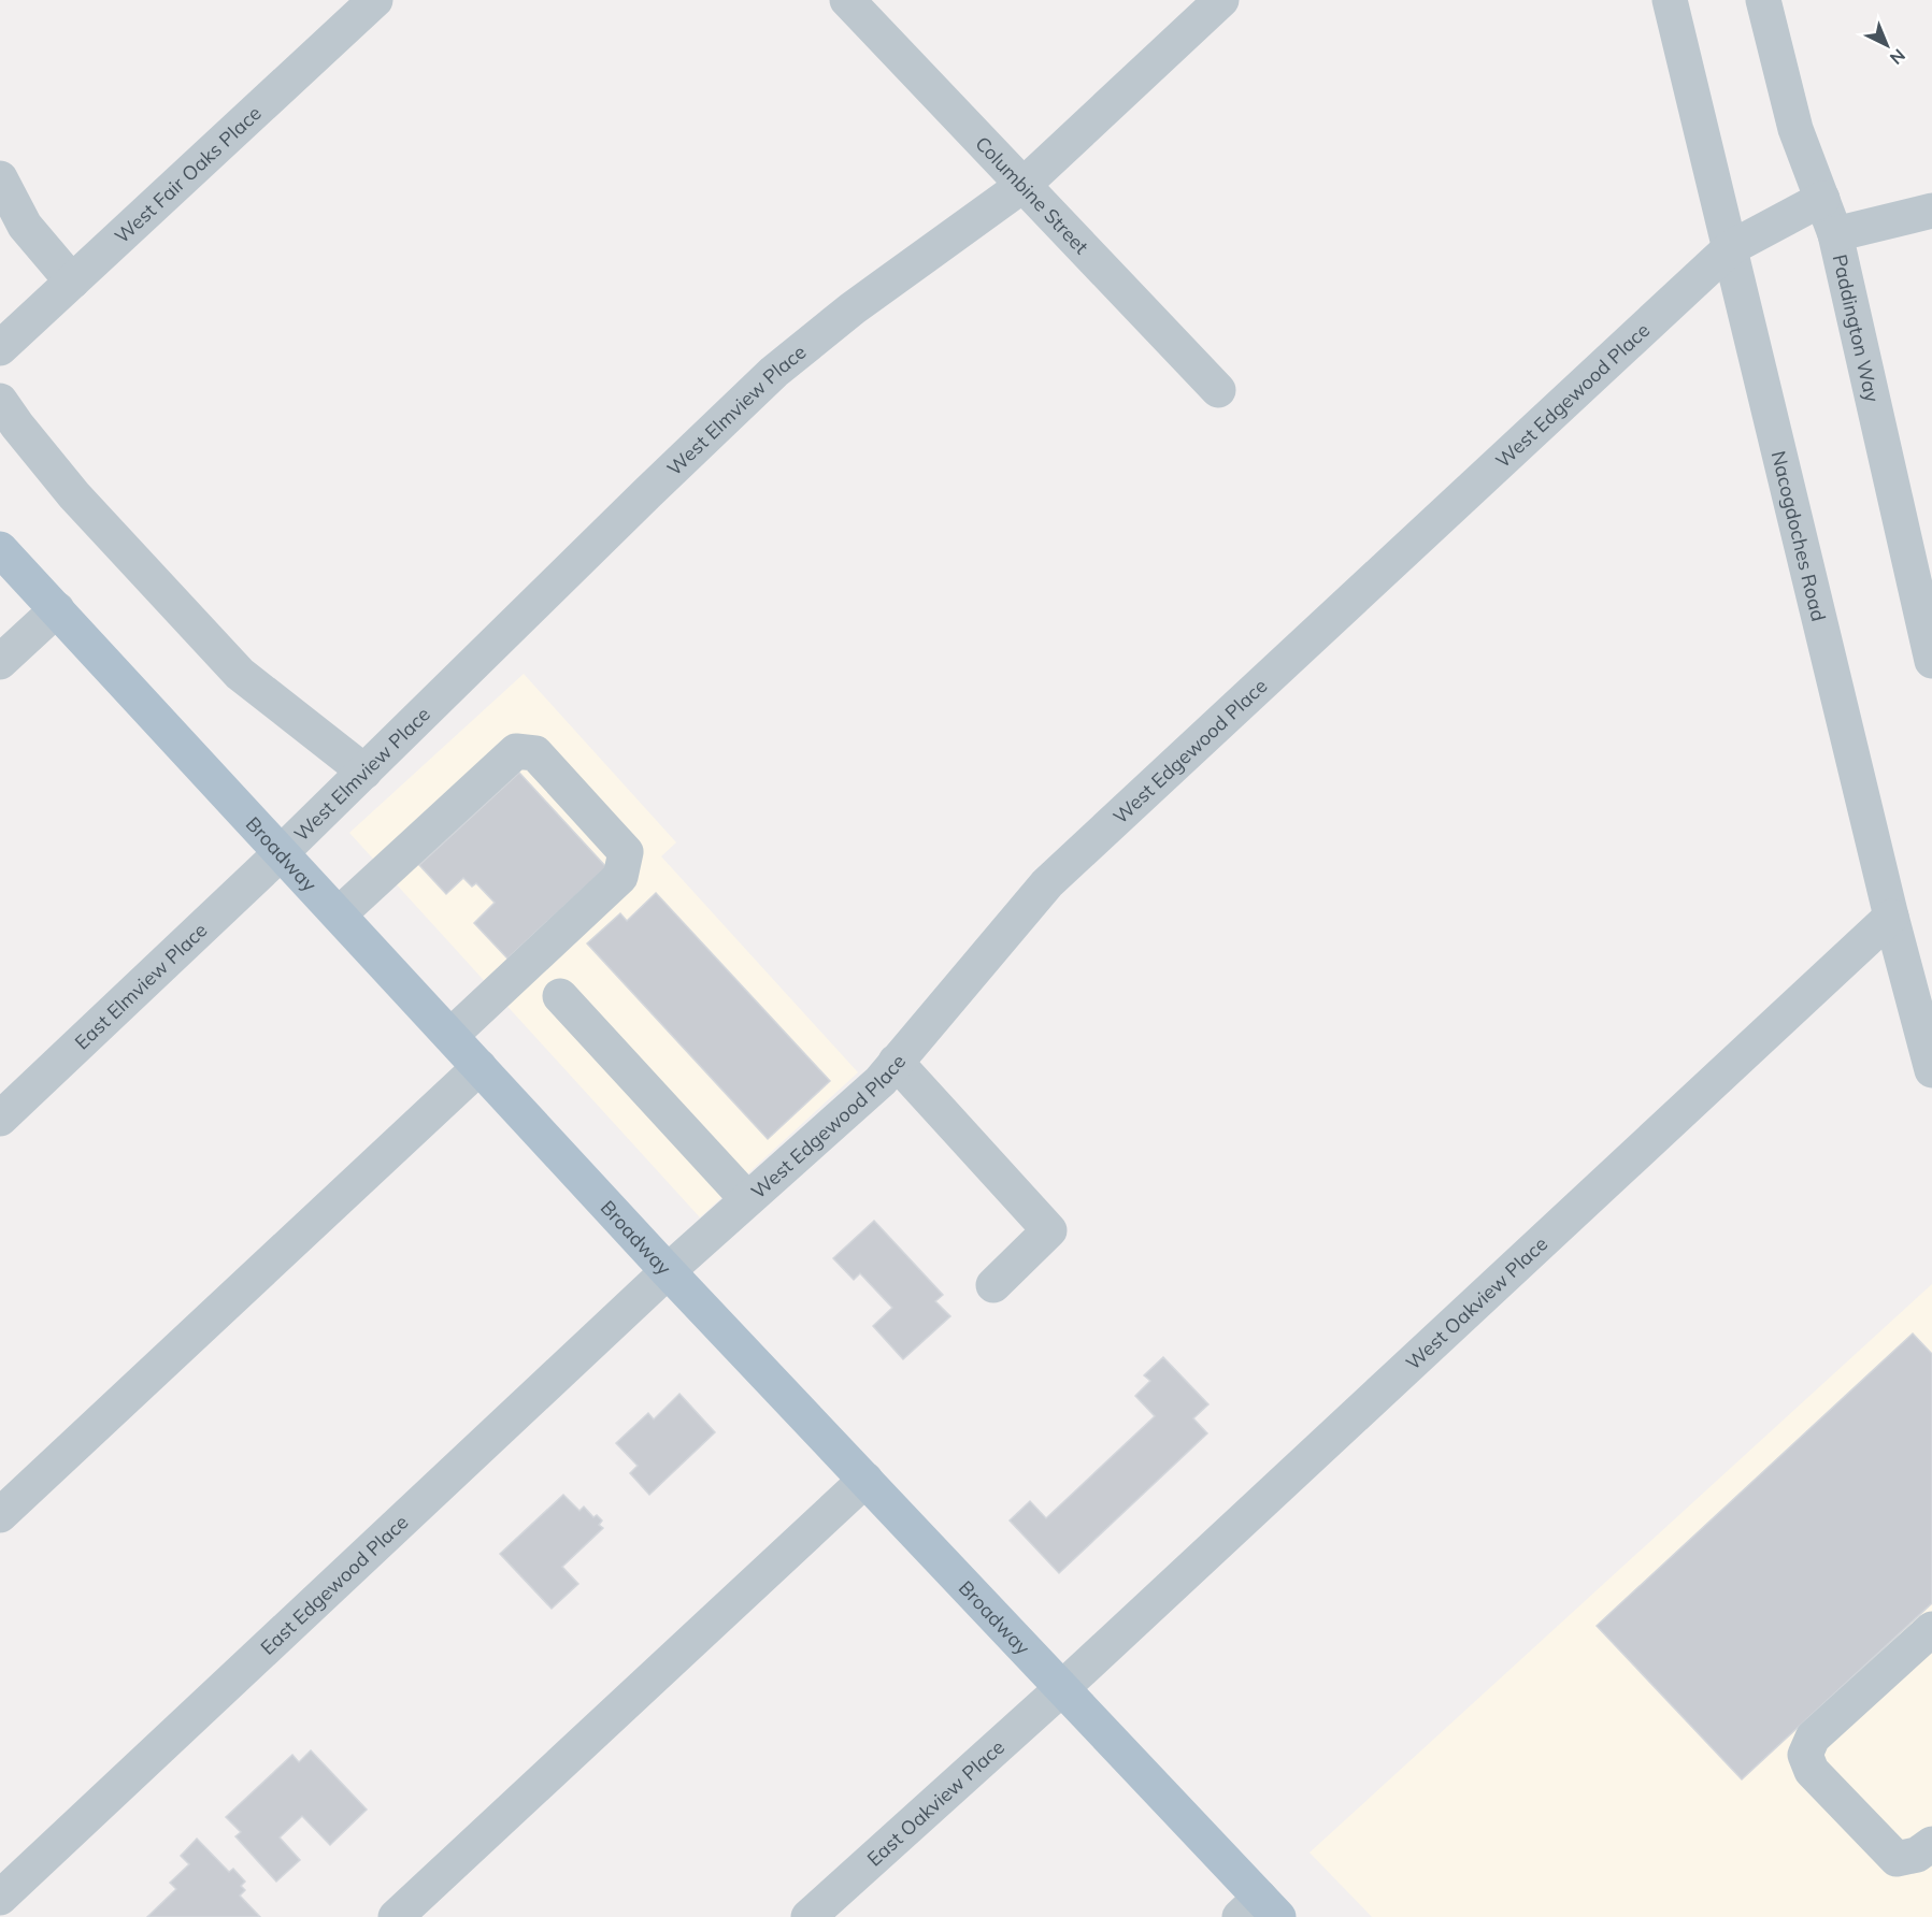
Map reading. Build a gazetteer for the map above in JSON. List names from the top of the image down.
{
  "streets": {
    "main road": ["Broadway"],
    "street": [
      "West Fair Oaks Place",
      "Columbine Street",
      "Paddington Way",
      "West Edgewood Place",
      "West Elmview Place",
      "Nacogdoches Road",
      "East Elmview Place",
      "West Oakview Place",
      "East Edgewood Place",
      "East Oakview Place"
    ]
  },
  "crossings": [
    ["Columbine Street", "West Elmview Place"],
    ["Paddington Way", "West Edgewood Place"],
    ["West Edgewood Place", "Nacogdoches Road"],
    ["West Edgewood Place", "Broadway"],
    ["West Edgewood Place", "East Edgewood Place"],
    ["West Elmview Place", "Broadway"],
    ["West Elmview Place", "East Elmview Place"],
    ["Nacogdoches Road", "West Oakview Place"],
    ["Broadway", "East Elmview Place"],
    ["Broadway", "West Oakview Place"],
    ["Broadway", "East Edgewood Place"],
    ["Broadway", "East Oakview Place"],
    ["West Oakview Place", "East Oakview Place"]
  ],
  "north": "bottom right"
}
